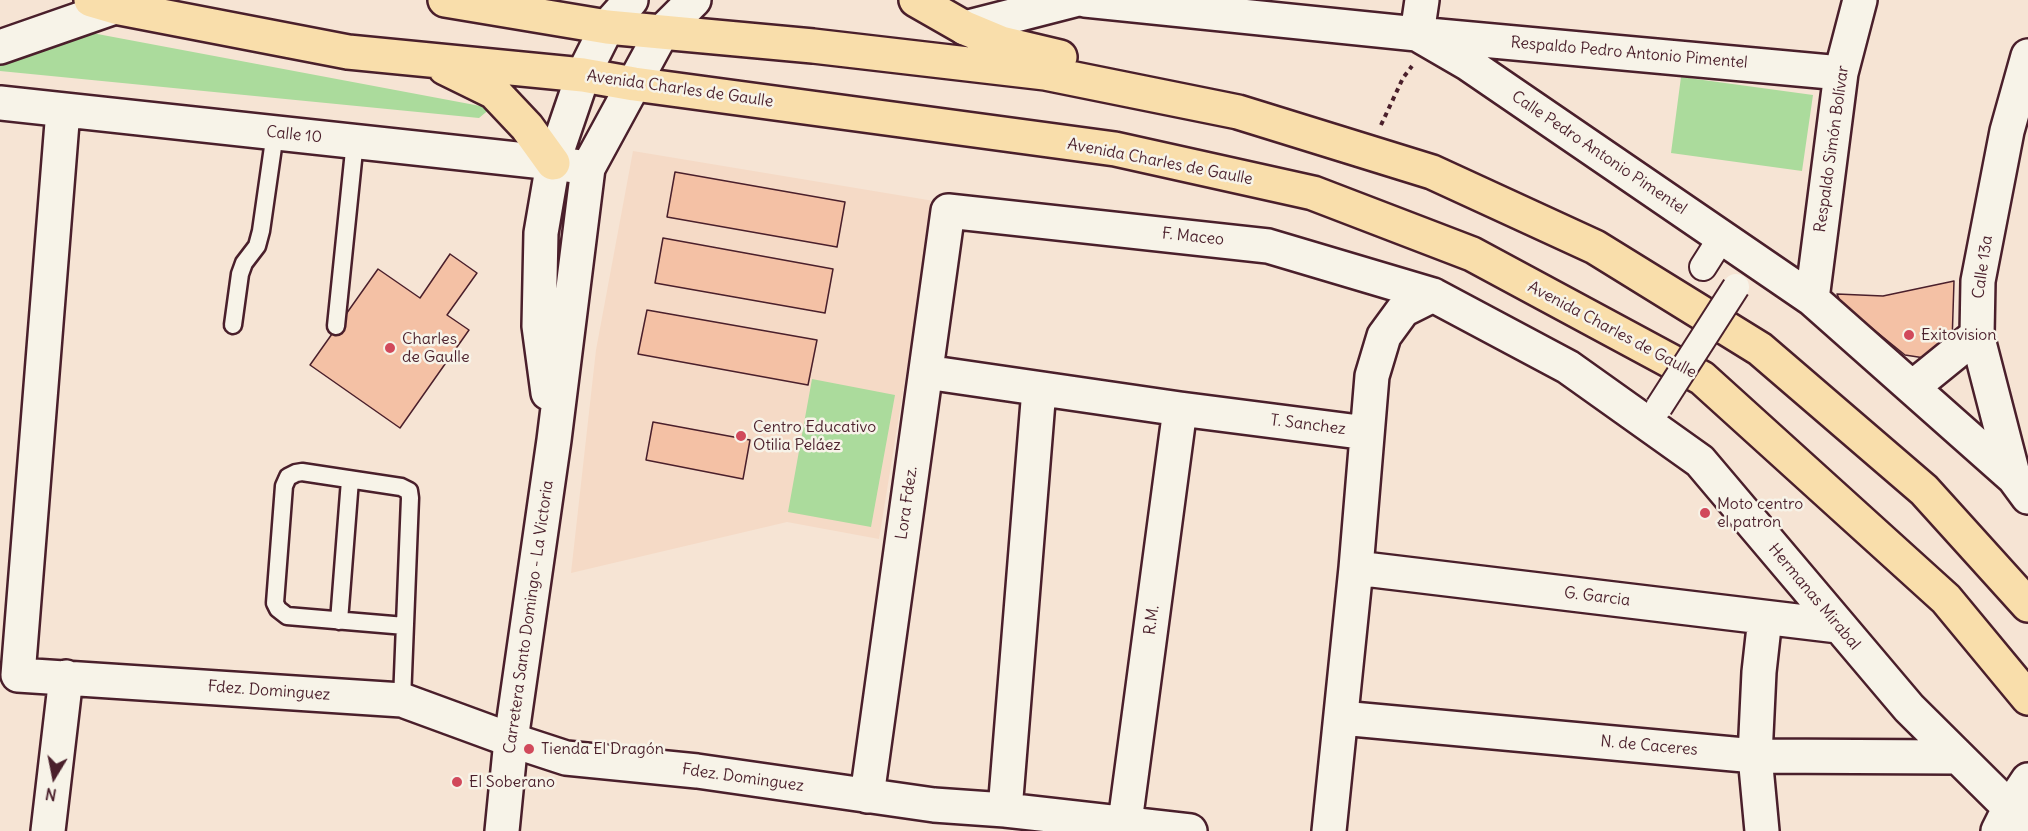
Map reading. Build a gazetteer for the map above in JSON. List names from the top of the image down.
{
  "streets": {
    "main road": ["Avenida Charles de Gaulle"],
    "street": [
      "Respaldo Pedro Antonio Pimentel",
      "Calle 10",
      "Respaldo Simón Bolívar",
      "Calle Pedro Antonio Pimentel",
      "F. Maceo",
      "Calle 13a",
      "T. Sanchez",
      "Lora Fdez.",
      "G. Garcia",
      "Hermanas Mirabal",
      "Carretera Santo Domingo - La Victoria",
      "R.M.",
      "Fdez. Dominguez",
      "N. de Caceres"
    ]
  },
  "crossings": [
    ["Respaldo Pedro Antonio Pimentel", "Respaldo Simón Bolívar"],
    ["Respaldo Pedro Antonio Pimentel", "Calle Pedro Antonio Pimentel"],
    ["Avenida Charles de Gaulle", "Carretera Santo Domingo - La Victoria"],
    ["Calle 10", "Carretera Santo Domingo - La Victoria"],
    ["Respaldo Simón Bolívar", "Calle Pedro Antonio Pimentel"],
    ["Calle Pedro Antonio Pimentel", "Calle 13a"],
    ["F. Maceo", "Lora Fdez."],
    ["F. Maceo", "Hermanas Mirabal"],
    ["T. Sanchez", "Lora Fdez."],
    ["T. Sanchez", "G. Garcia"],
    ["T. Sanchez", "R.M."],
    ["T. Sanchez", "N. de Caceres"],
    ["Lora Fdez.", "Fdez. Dominguez"],
    ["G. Garcia", "Hermanas Mirabal"],
    ["Hermanas Mirabal", "N. de Caceres"],
    ["Carretera Santo Domingo - La Victoria", "Fdez. Dominguez"],
    ["R.M.", "Fdez. Dominguez"]
  ],
  "places": [
    "Exitovision",
    "Charles de Gaulle",
    "Centro Educativo Otilia Peláez",
    "Moto centro el patron",
    "Tienda El Dragón",
    "El Soberano"
  ],
  "north": "bottom"
}
